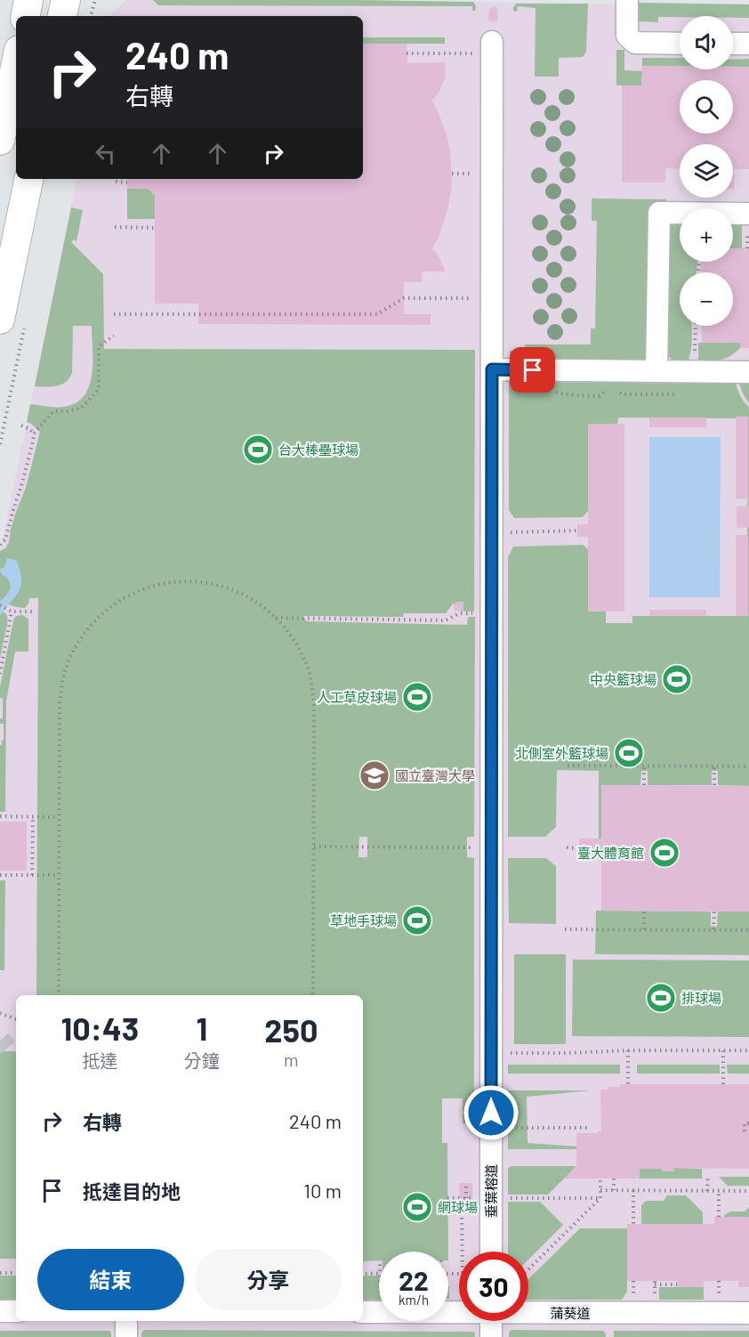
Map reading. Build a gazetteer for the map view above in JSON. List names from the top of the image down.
{
  "streets": {
    "street": ["垂葉榕道", "蒲葵道"]
  },
  "places": {
    "sports": [
      "台大棒壘球場",
      "中央籃球場",
      "人工草皮球場",
      "北側室外籃球場",
      "臺大體育館",
      "草地手球場",
      "排球場",
      "網球場"
    ],
    "school or university": ["國立臺灣大學"]
  },
  "page": {
    "map_buttons": ["+", "−"],
    "turn": ["240 m", "右轉"],
    "eta": [
      "10:43",
      "抵達",
      "1",
      "分鐘",
      "250",
      "m"
    ],
    "list": [
      {
        "name": "右轉",
        "value": "240 m"
      },
      {
        "name": "抵達目的地",
        "value": "10 m"
      }
    ],
    "buttons": ["結束", "分享"],
    "speed": "22 km/h",
    "limit": "30"
  }
}
